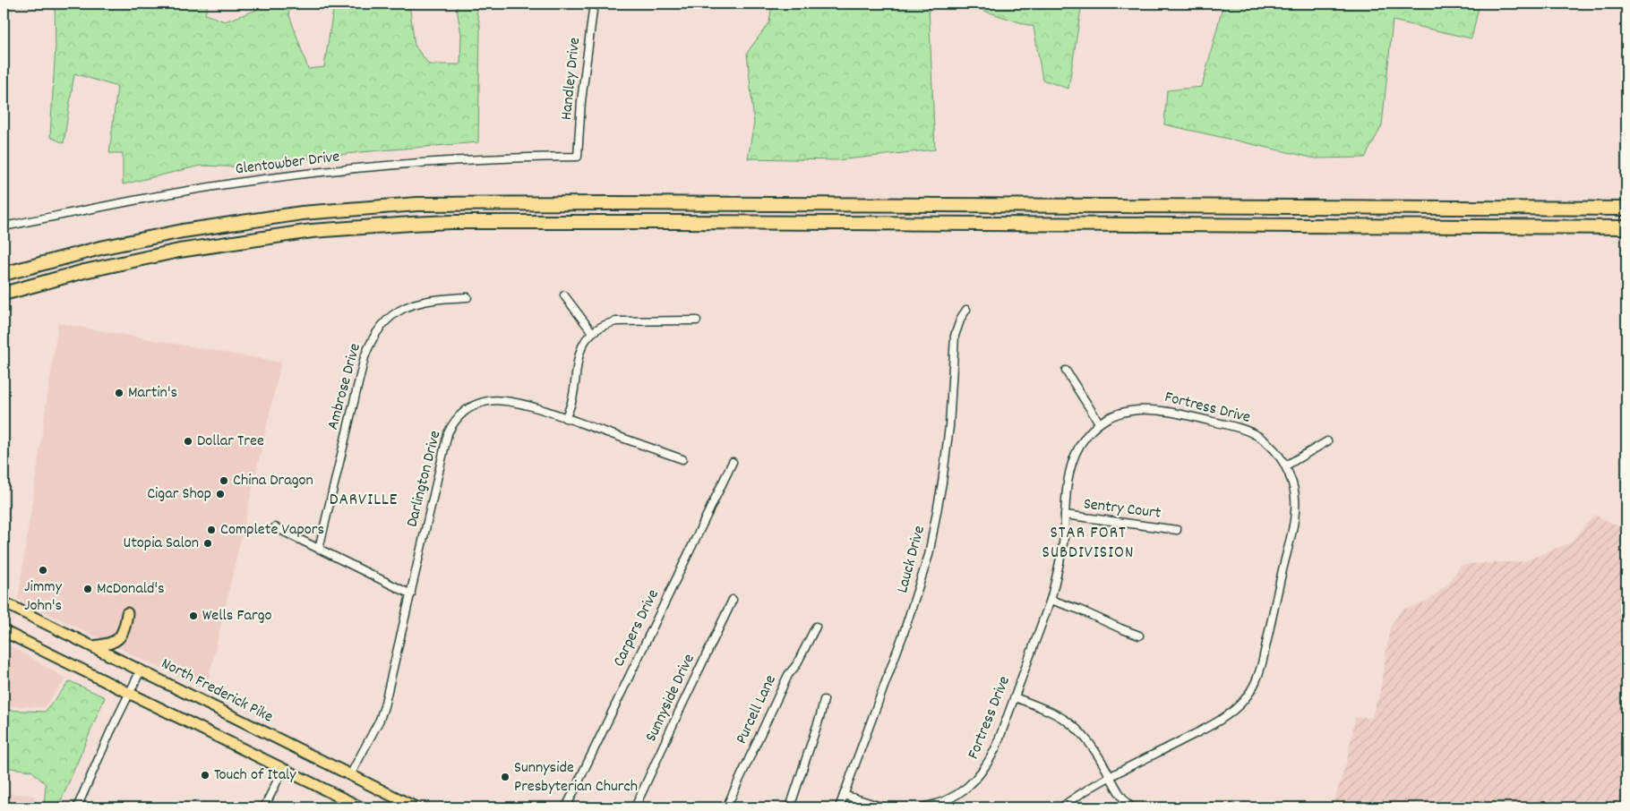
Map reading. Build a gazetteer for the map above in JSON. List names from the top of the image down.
{
  "streets": {
    "main road": ["North Frederick Pike"],
    "street": [
      "Handley Drive",
      "Glentowber Drive",
      "Ambrose Drive",
      "Fortress Drive",
      "Darlington Drive",
      "Sentry Court",
      "Lauck Drive",
      "Carpers Drive",
      "Sunnyside Drive",
      "Purcell Lane"
    ]
  },
  "crossings": [
    ["Handley Drive", "Glentowber Drive"],
    ["Fortress Drive", "Sentry Court"],
    ["Darlington Drive", "North Frederick Pike"]
  ],
  "districts": ["DARVILLE", "STAR FORT SUBDIVISION"],
  "places": [
    "Martin's",
    "Dollar Tree",
    "China Dragon",
    "Cigar Shop",
    "Complete Vapors",
    "Utopia Salon",
    "Jimmy John's",
    "McDonald's",
    "Wells Fargo",
    "Touch of Italy",
    "Sunnyside Presbyterian Church"
  ]
}
